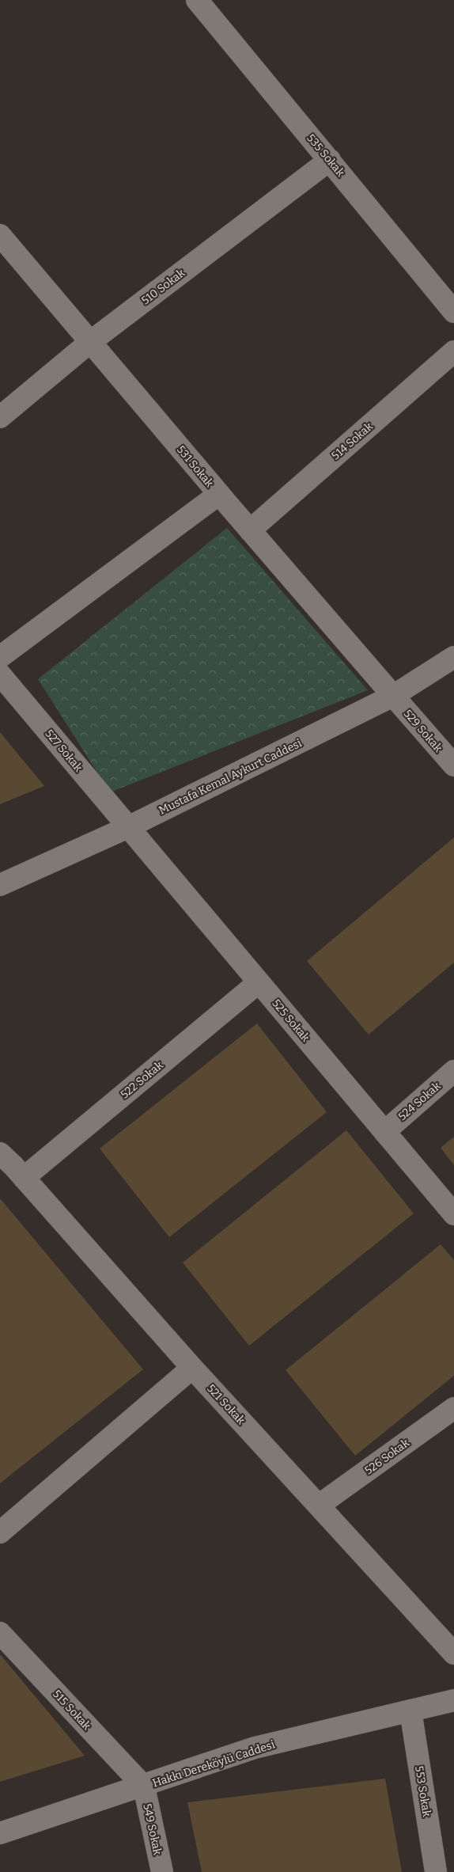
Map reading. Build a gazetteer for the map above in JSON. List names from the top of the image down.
{
  "streets": {
    "street": [
      "535 Sokak",
      "510 Sokak",
      "514 Sokak",
      "531 Sokak",
      "529 Sokak",
      "527 Sokak",
      "Mustafa Kemal Aykurt Caddesi",
      "525 Sokak",
      "522 Sokak",
      "524 Sokak",
      "521 Sokak",
      "526 Sokak",
      "515 Sokak",
      "Hakkı Dereköylü Caddesi",
      "553 Sokak",
      "549 Sokak"
    ]
  },
  "crossings": [
    ["535 Sokak", "510 Sokak"],
    ["510 Sokak", "531 Sokak"],
    ["514 Sokak", "531 Sokak"],
    ["531 Sokak", "529 Sokak"],
    ["531 Sokak", "Mustafa Kemal Aykurt Caddesi"],
    ["529 Sokak", "Mustafa Kemal Aykurt Caddesi"],
    ["527 Sokak", "Mustafa Kemal Aykurt Caddesi"],
    ["527 Sokak", "525 Sokak"],
    ["Mustafa Kemal Aykurt Caddesi", "525 Sokak"],
    ["525 Sokak", "522 Sokak"],
    ["525 Sokak", "524 Sokak"],
    ["522 Sokak", "521 Sokak"],
    ["521 Sokak", "526 Sokak"],
    ["515 Sokak", "Hakkı Dereköylü Caddesi"],
    ["515 Sokak", "549 Sokak"],
    ["Hakkı Dereköylü Caddesi", "553 Sokak"],
    ["Hakkı Dereköylü Caddesi", "549 Sokak"]
  ]
}
